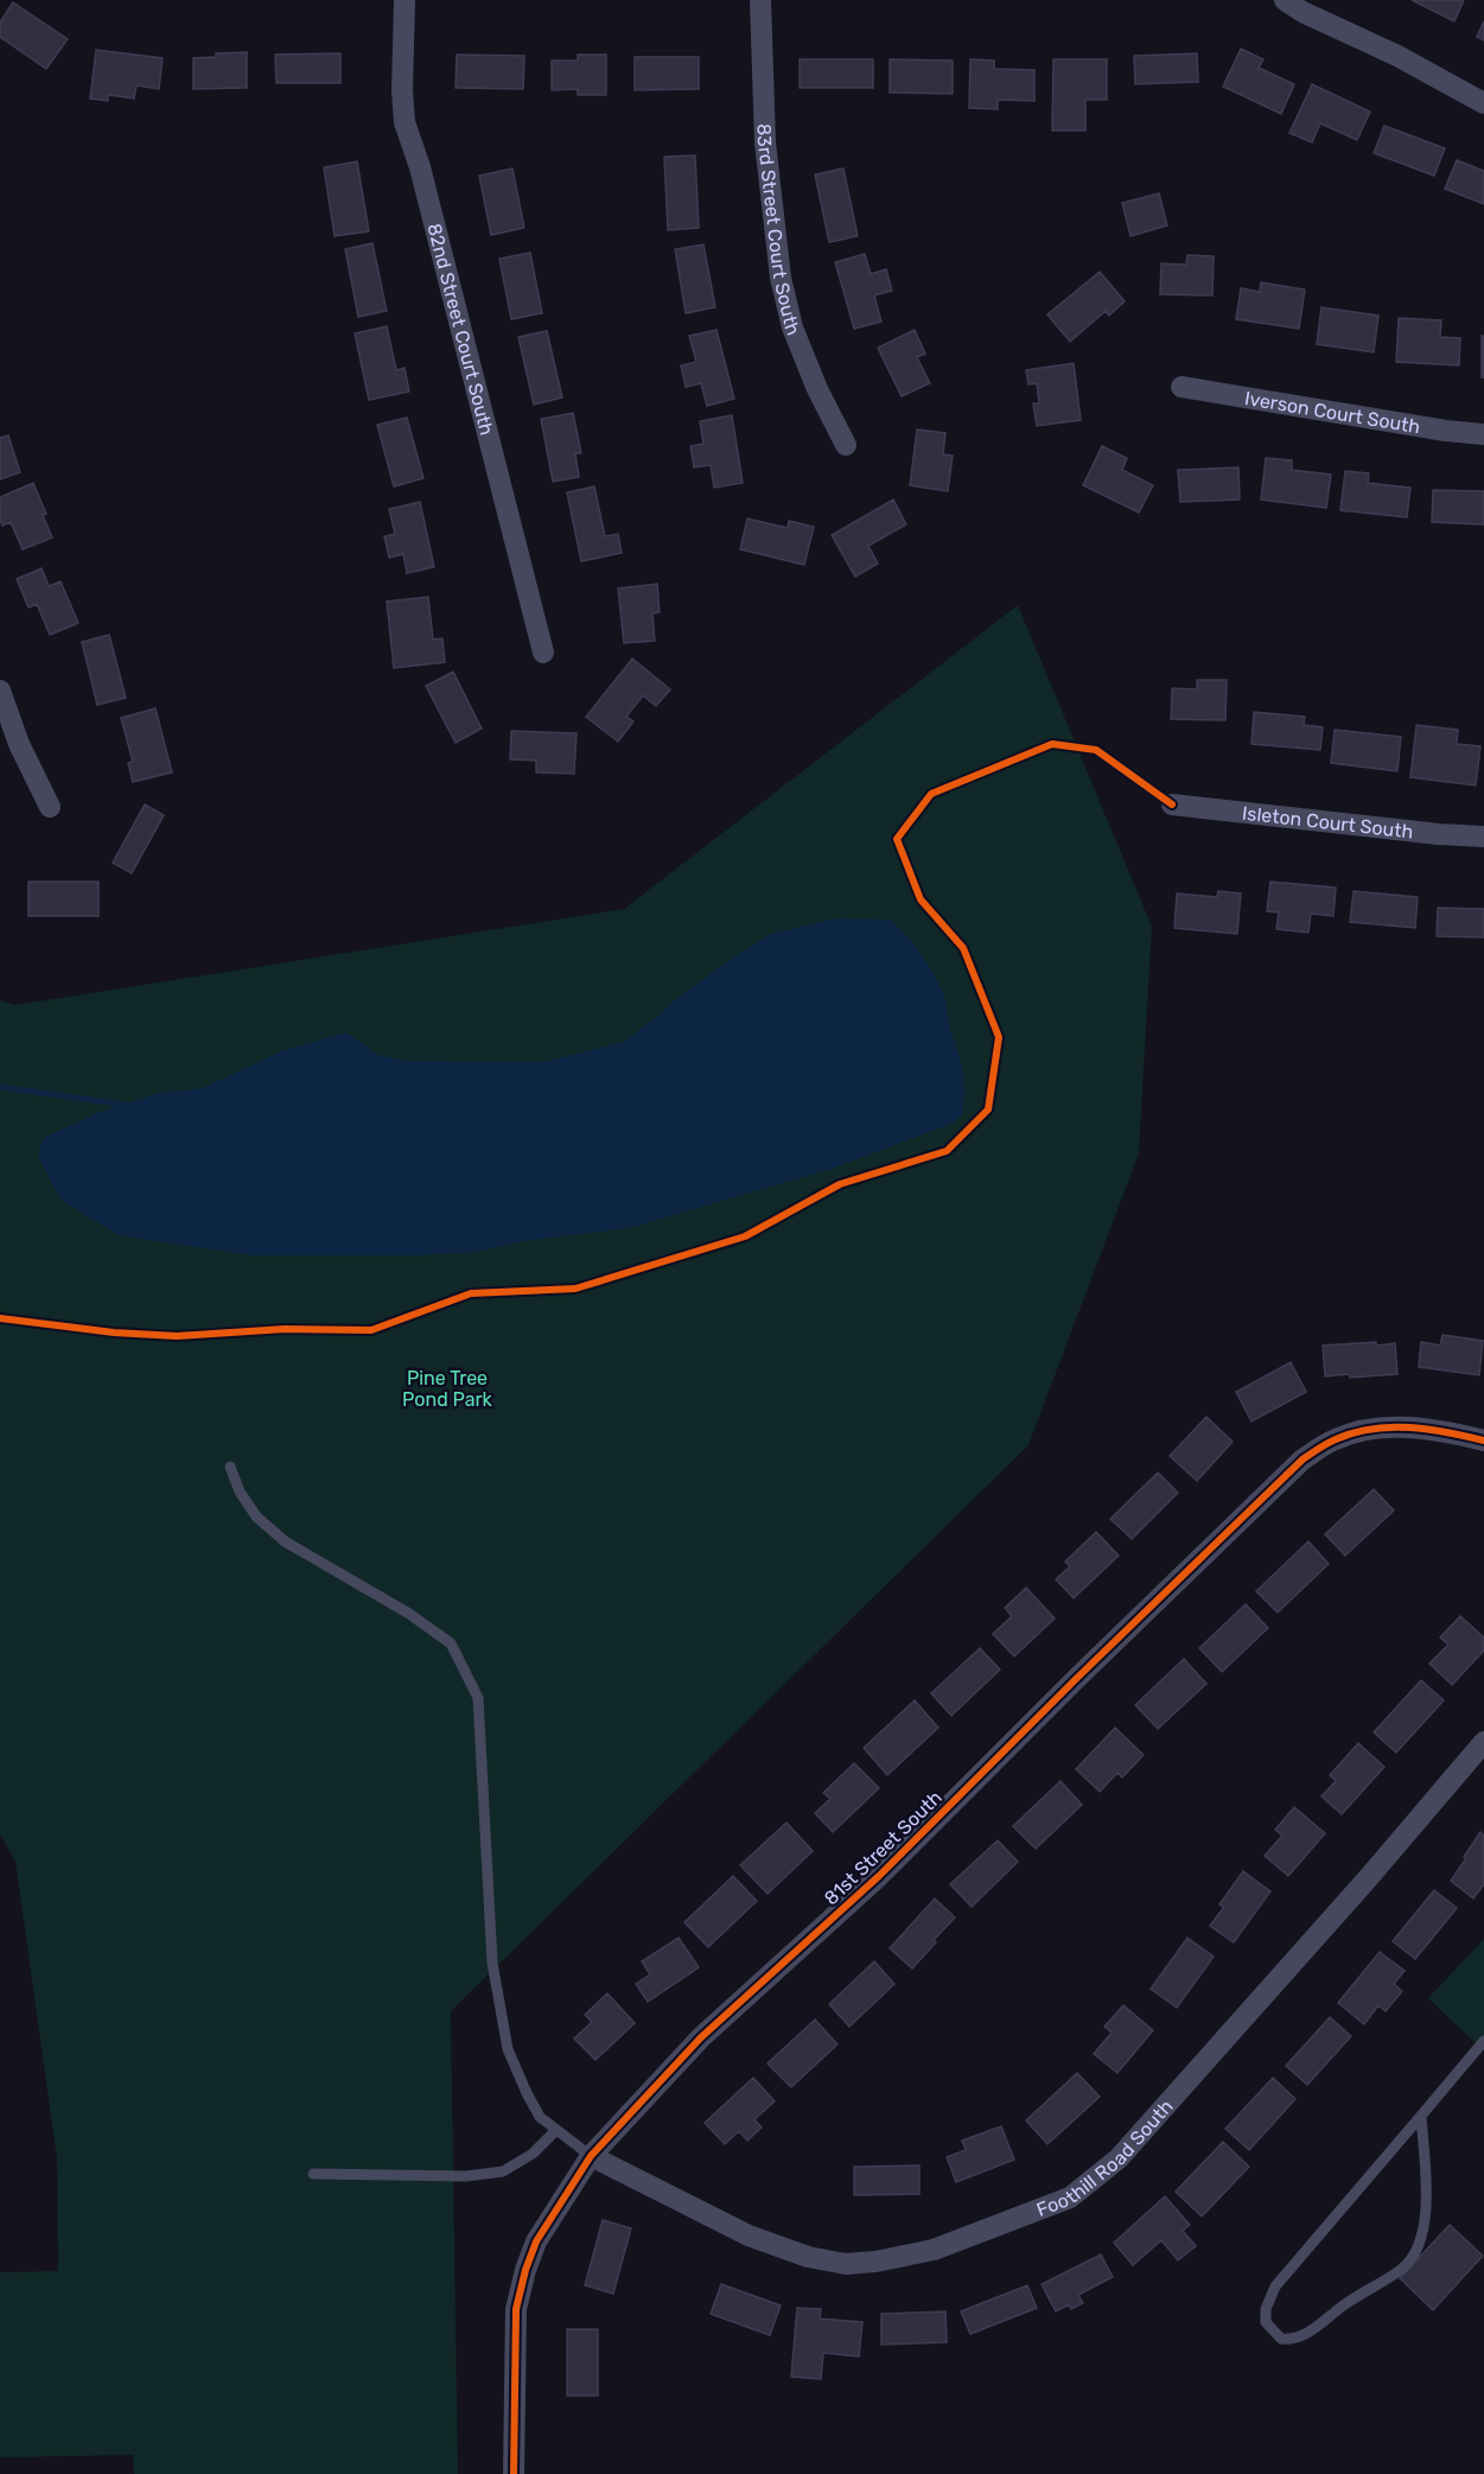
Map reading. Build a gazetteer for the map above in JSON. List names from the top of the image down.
{
  "streets": {
    "street": [
      "83rd Street Court South",
      "82nd Street Court South",
      "Iverson Court South",
      "Isleton Court South",
      "81st Street South",
      "Foothill Road South"
    ]
  },
  "crossings": [
    ["81st Street South", "Foothill Road South"]
  ],
  "parks": ["Pine Tree Pond Park"]
}
